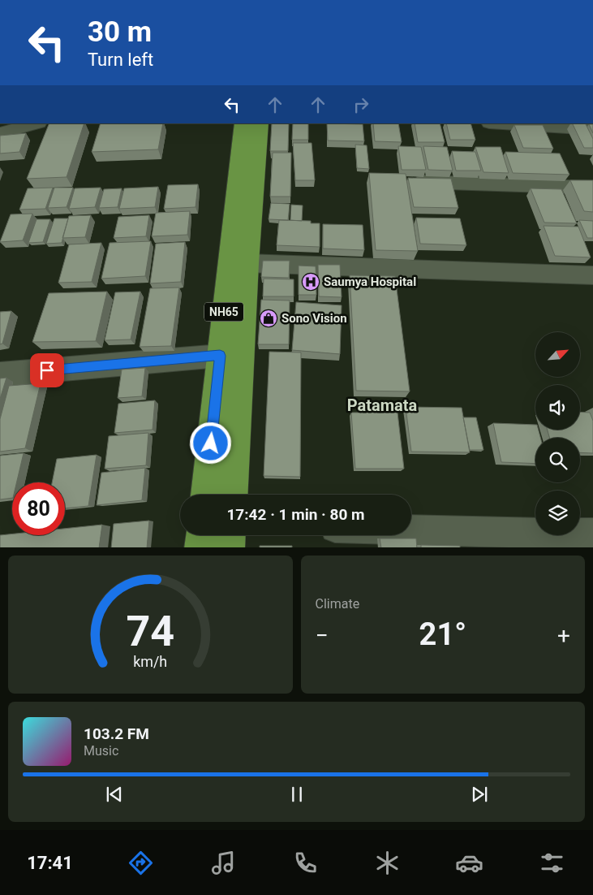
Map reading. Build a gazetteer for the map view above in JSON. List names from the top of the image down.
{
  "streets": {
    "highway": ["NH65"]
  },
  "districts": ["Patamata"],
  "places": {
    "hospital": ["Saumya Hospital"],
    "shop": ["Sono Vision"]
  },
  "north": "top right",
  "page": {
    "turn": ["30 m", "Turn left"],
    "limit": "80",
    "trip": "17:42 · 1 min · 80 m",
    "tile": "Climate",
    "heat": ["−", "21°", "+"],
    "song": ["103.2 FM", "Music"],
    "tabs": "17:41",
    "gauge": ["74", "km/h"]
  }
}
